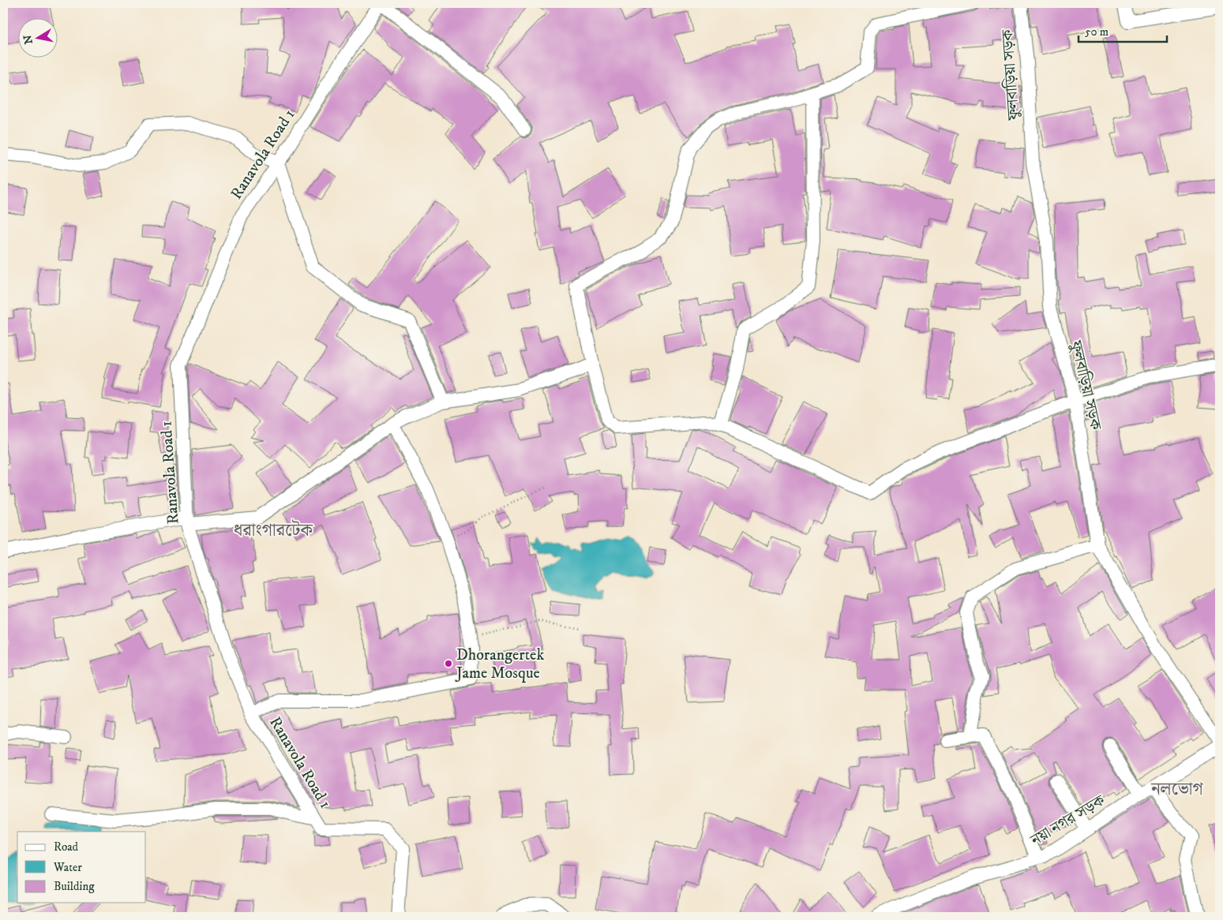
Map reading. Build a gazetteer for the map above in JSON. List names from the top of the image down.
{
  "streets": {
    "street": ["ফুলবাড়িয়া সড়ক", "Ranavola Road 1", "নয়া নগর সড়ক"]
  },
  "districts": ["ধরাংগারটেক", "নলভোগ"],
  "places": ["Dhorangertek Jame Mosque"],
  "legend": ["Road", "Water", "Building"],
  "scale_bar": "50 m",
  "north": "left"
}
